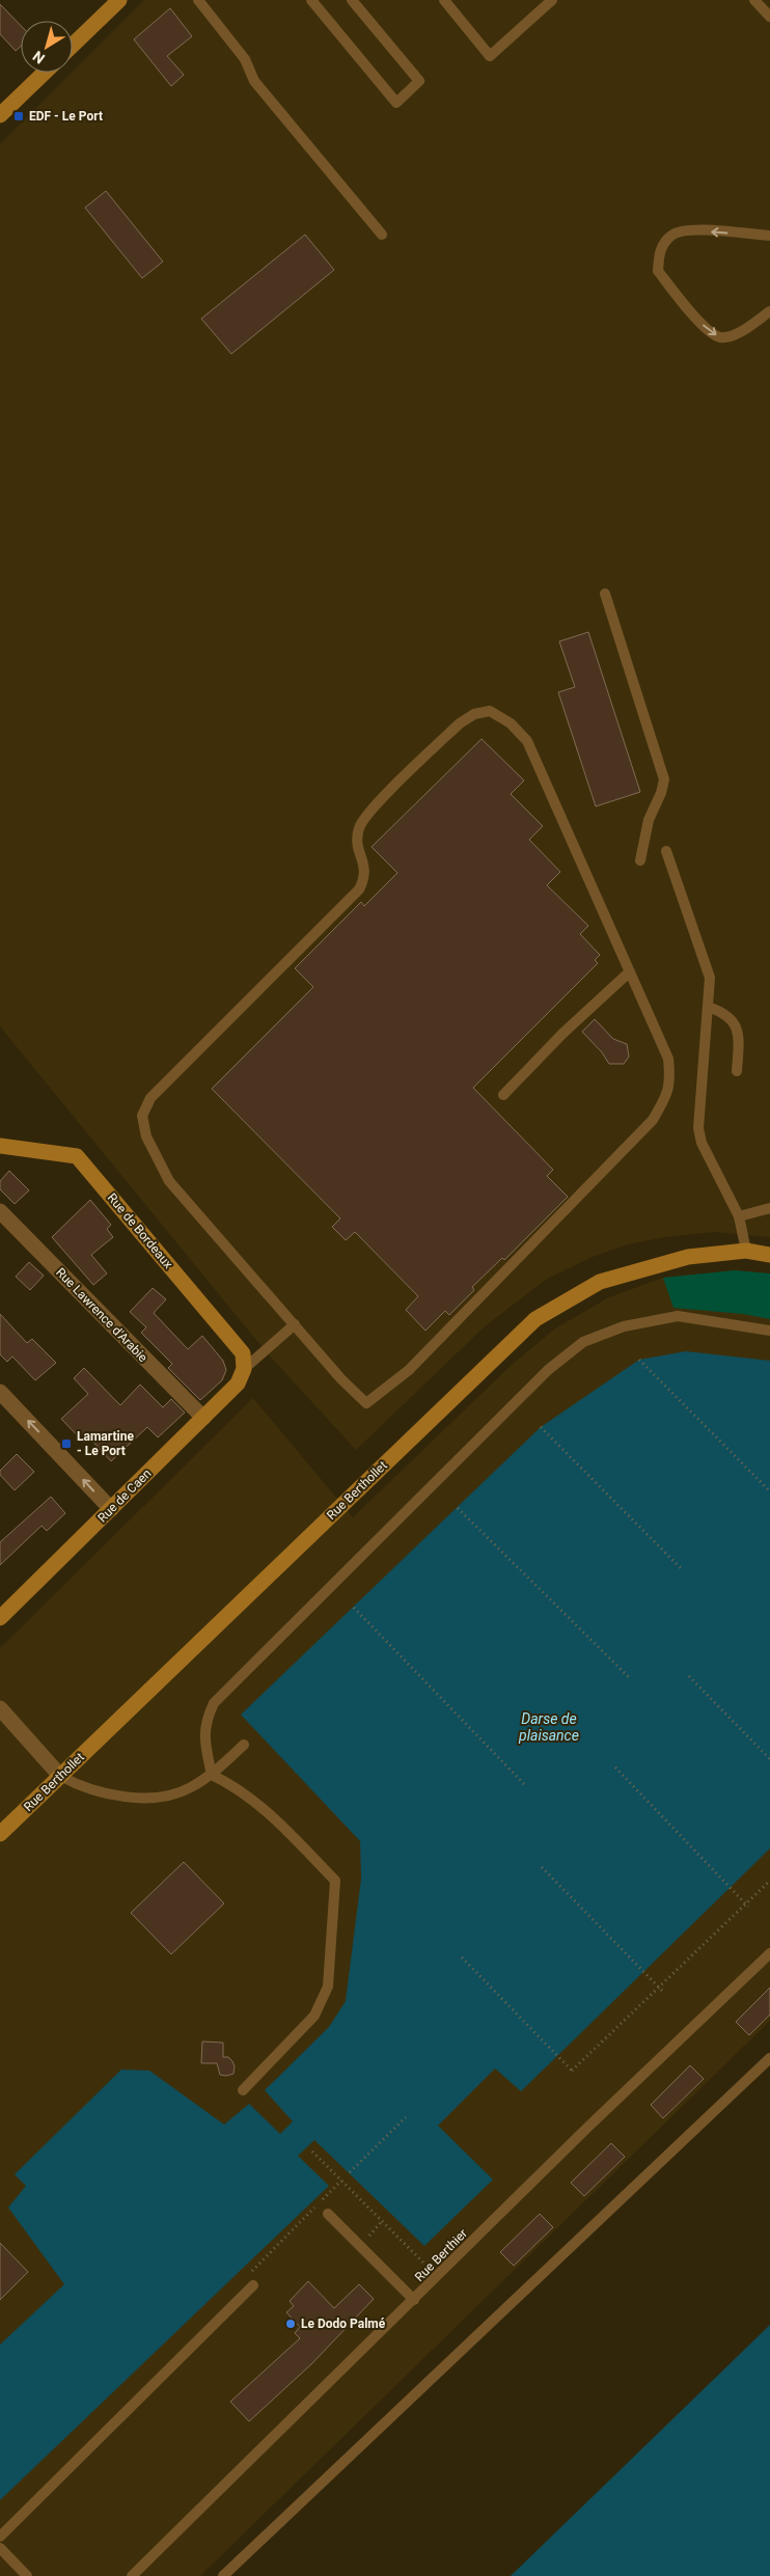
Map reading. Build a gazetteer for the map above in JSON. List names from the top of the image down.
{
  "streets": {
    "main road": ["Rue de Bordeaux", "Rue Berthollet", "Rue de Caen"],
    "street": ["Rue Lawrence d'Arabie"],
    "lane": ["Rue Berthier"]
  },
  "crossings": [
    ["Rue de Bordeaux", "Rue de Caen"],
    ["Rue Lawrence d'Arabie", "Rue de Caen"]
  ],
  "water": ["Darse de plaisance"],
  "places": {
    "transit": ["EDF - Le Port", "Lamartine - Le Port"],
    "other": ["Le Dodo Palmé"]
  },
  "north": "bottom left"
}
